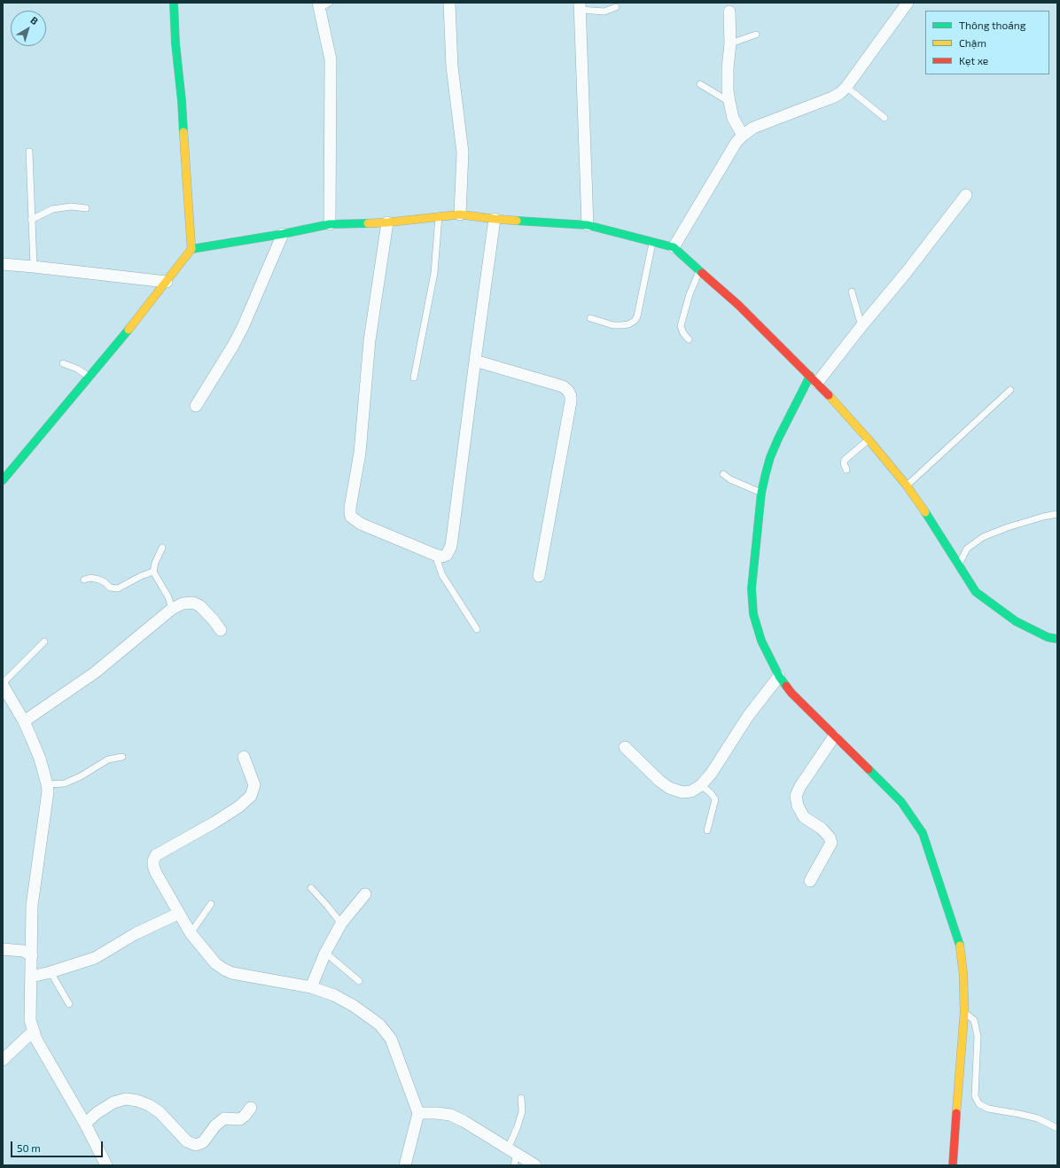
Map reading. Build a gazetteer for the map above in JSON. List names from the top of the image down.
{
  "legend": ["Thông thoáng", "Chậm", "Kẹt xe"],
  "scale_bar": "50 m",
  "north": "top right"
}
